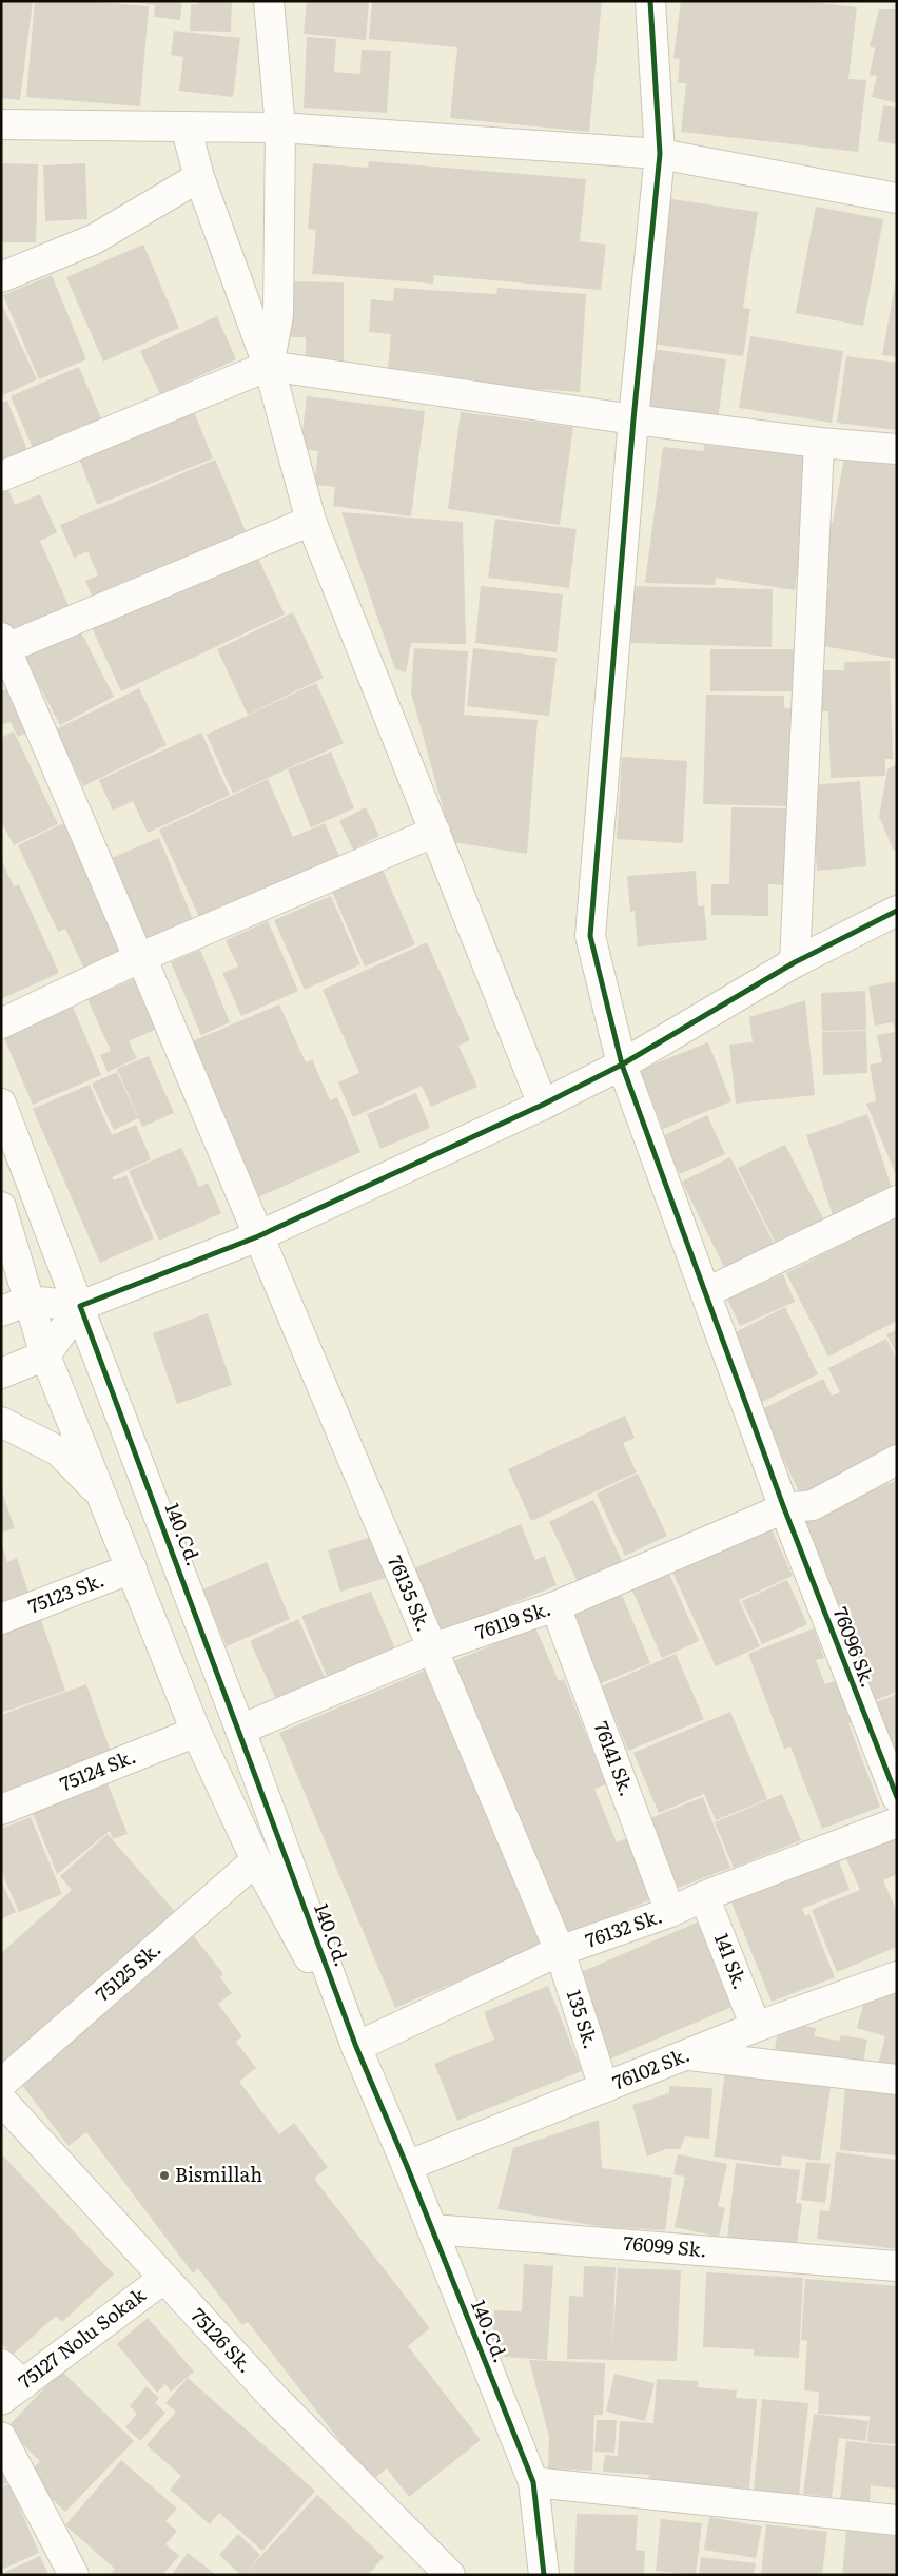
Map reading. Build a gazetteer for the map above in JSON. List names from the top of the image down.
{
  "streets": {
    "street": [
      "140.Cd.",
      "75123 Sk.",
      "76135 Sk.",
      "76119 Sk.",
      "76096 Sk.",
      "76141 Sk.",
      "75124 Sk.",
      "76132 Sk.",
      "141 Sk.",
      "75125 Sk.",
      "135 Sk.",
      "76102 Sk.",
      "76099 Sk.",
      "75127 Nolu Sokak",
      "75126 Sk."
    ]
  },
  "crossings": [
    ["140.Cd.", "75123 Sk."],
    ["140.Cd.", "76119 Sk."],
    ["140.Cd.", "75124 Sk."],
    ["140.Cd.", "76132 Sk."],
    ["140.Cd.", "75125 Sk."],
    ["140.Cd.", "76102 Sk."],
    ["140.Cd.", "76099 Sk."],
    ["76135 Sk.", "76119 Sk."],
    ["76135 Sk.", "76132 Sk."],
    ["76135 Sk.", "135 Sk."],
    ["76119 Sk.", "76096 Sk."],
    ["76119 Sk.", "76141 Sk."],
    ["76141 Sk.", "76132 Sk."],
    ["76132 Sk.", "141 Sk."],
    ["76132 Sk.", "135 Sk."],
    ["141 Sk.", "76102 Sk."],
    ["135 Sk.", "76102 Sk."],
    ["75127 Nolu Sokak", "75126 Sk."]
  ],
  "places": ["Bismillah"]
}
